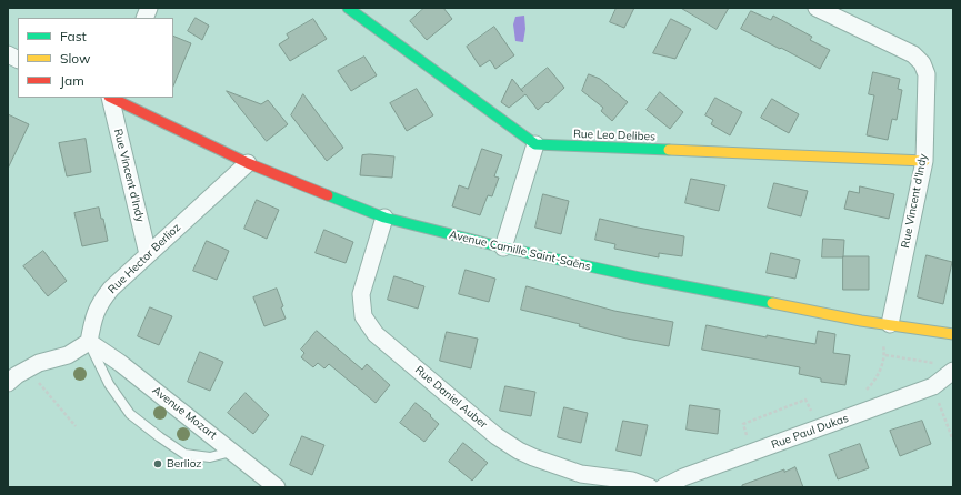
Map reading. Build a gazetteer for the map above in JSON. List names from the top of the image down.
{
  "streets": {
    "street": [
      "Rue Leo Delibes",
      "Rue Vincent d'Indy",
      "Avenue Camille Saint-Saëns",
      "Rue Hector Berlioz",
      "Rue Daniel Auber",
      "Avenue Mozart",
      "Rue Paul Dukas"
    ]
  },
  "crossings": [
    ["Rue Leo Delibes", "Rue Vincent d'Indy"],
    ["Rue Vincent d'Indy", "Avenue Camille Saint-Saëns"],
    ["Rue Vincent d'Indy", "Rue Hector Berlioz"],
    ["Avenue Camille Saint-Saëns", "Rue Hector Berlioz"],
    ["Avenue Camille Saint-Saëns", "Rue Daniel Auber"],
    ["Rue Hector Berlioz", "Avenue Mozart"]
  ],
  "places": ["Berlioz"],
  "legend": ["Fast", "Slow", "Jam"]
}
